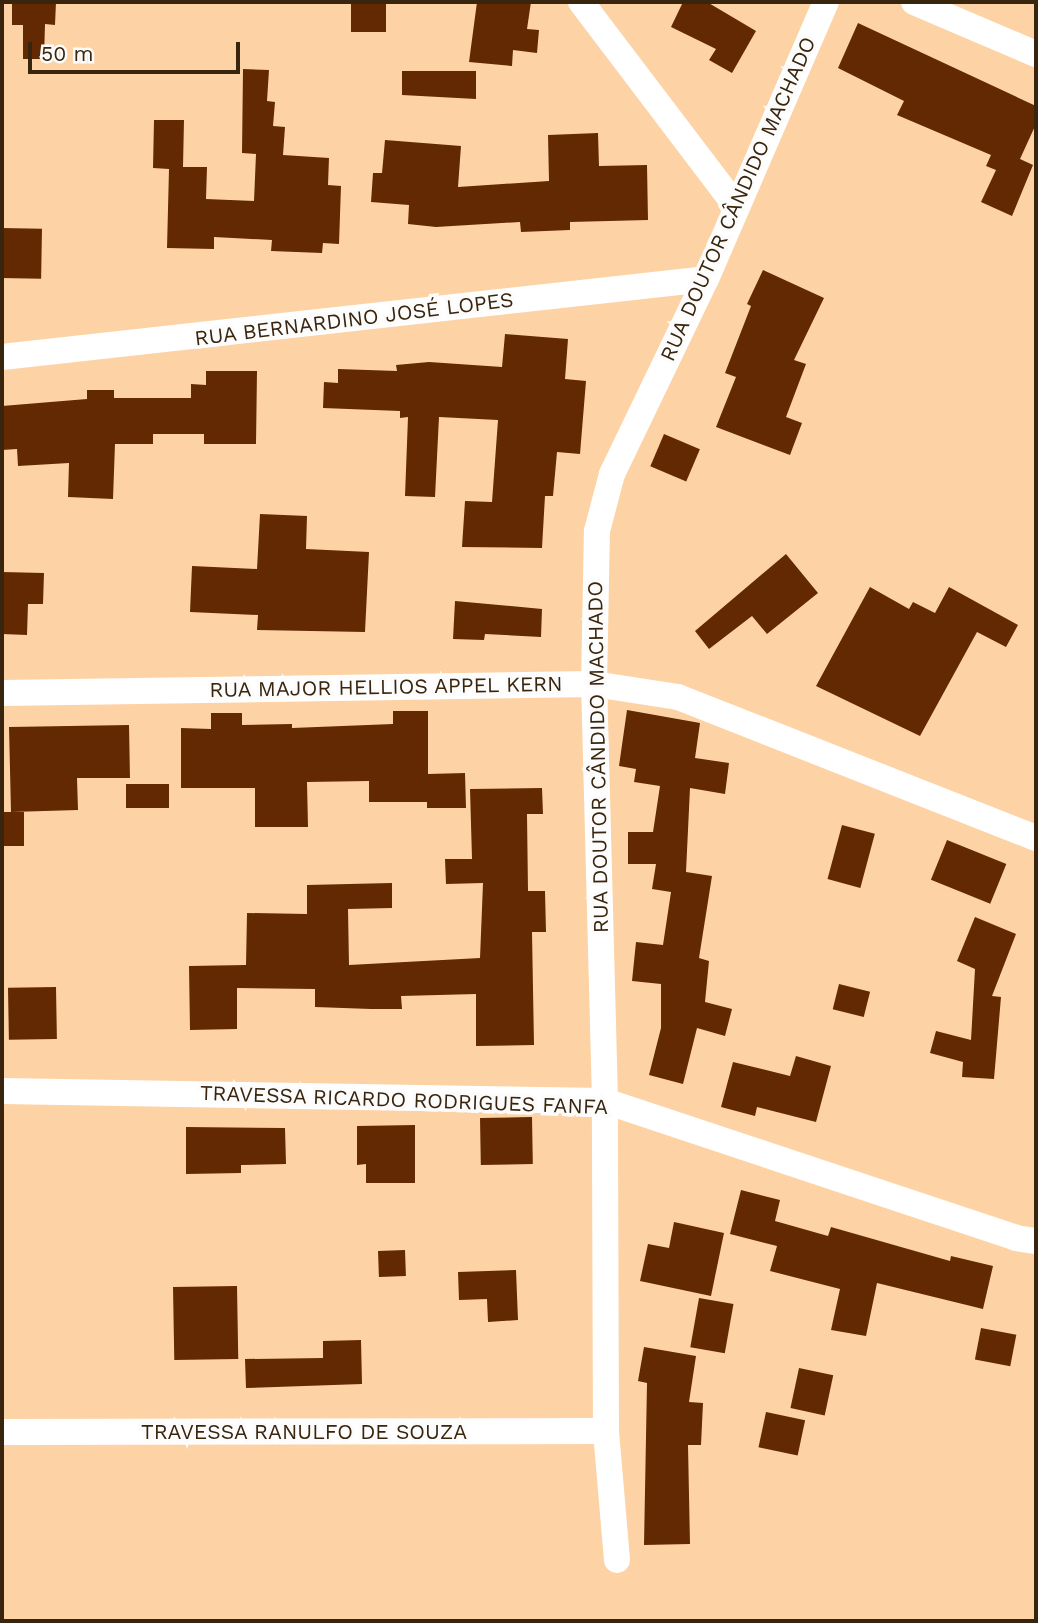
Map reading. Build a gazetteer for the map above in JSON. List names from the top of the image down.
{
  "streets": {
    "street": [
      "RUA DOUTOR CÂNDIDO MACHADO",
      "RUA BERNARDINO JOSÉ LOPES",
      "RUA MAJOR HELLIOS APPEL KERN",
      "TRAVESSA RICARDO RODRIGUES FANFA",
      "TRAVESSA RANULFO DE SOUZA"
    ]
  },
  "crossings": [
    ["RUA DOUTOR CÂNDIDO MACHADO", "RUA BERNARDINO JOSÉ LOPES"],
    ["RUA DOUTOR CÂNDIDO MACHADO", "RUA MAJOR HELLIOS APPEL KERN"],
    ["RUA DOUTOR CÂNDIDO MACHADO", "TRAVESSA RICARDO RODRIGUES FANFA"],
    ["RUA DOUTOR CÂNDIDO MACHADO", "TRAVESSA RANULFO DE SOUZA"]
  ],
  "scale_bar": "50 m"
}
